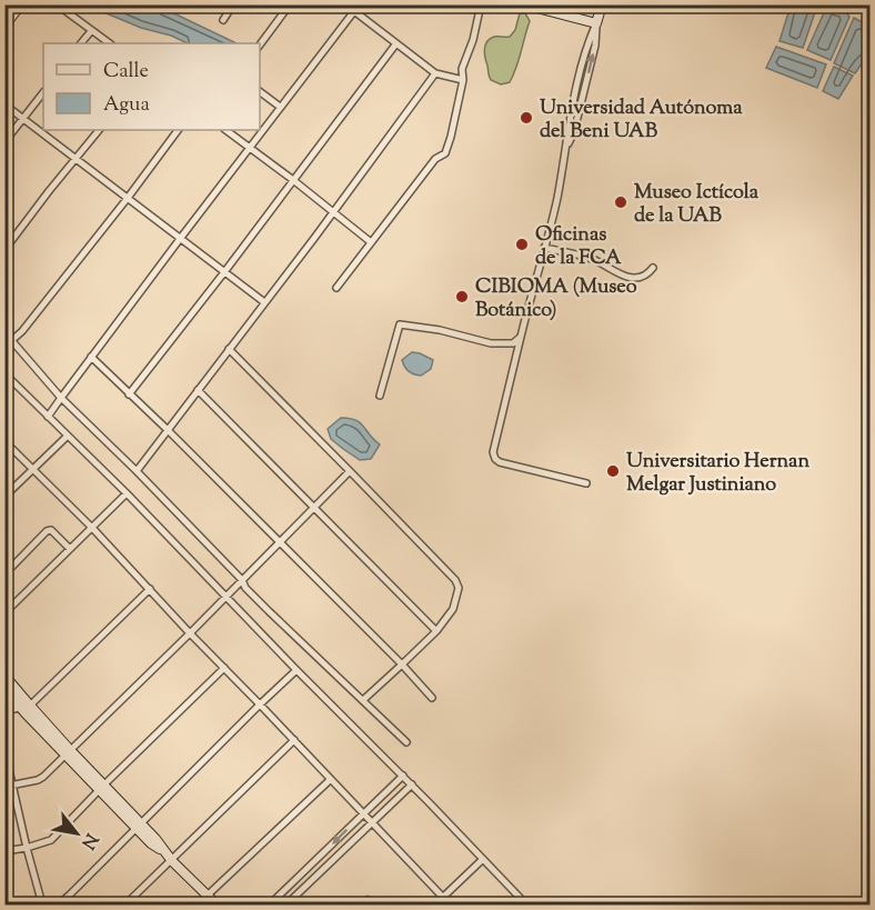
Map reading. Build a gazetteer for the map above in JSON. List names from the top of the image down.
{
  "places": [
    "Universidad Autónoma del Beni UAB",
    "Museo Ictícola de la UAB",
    "Oficinas de la FCA",
    "CIBIOMA (Museo Botánico)",
    "Universitario Hernan Melgar Justiniano"
  ],
  "legend": ["Calle", "Agua"],
  "north": "bottom right"
}
